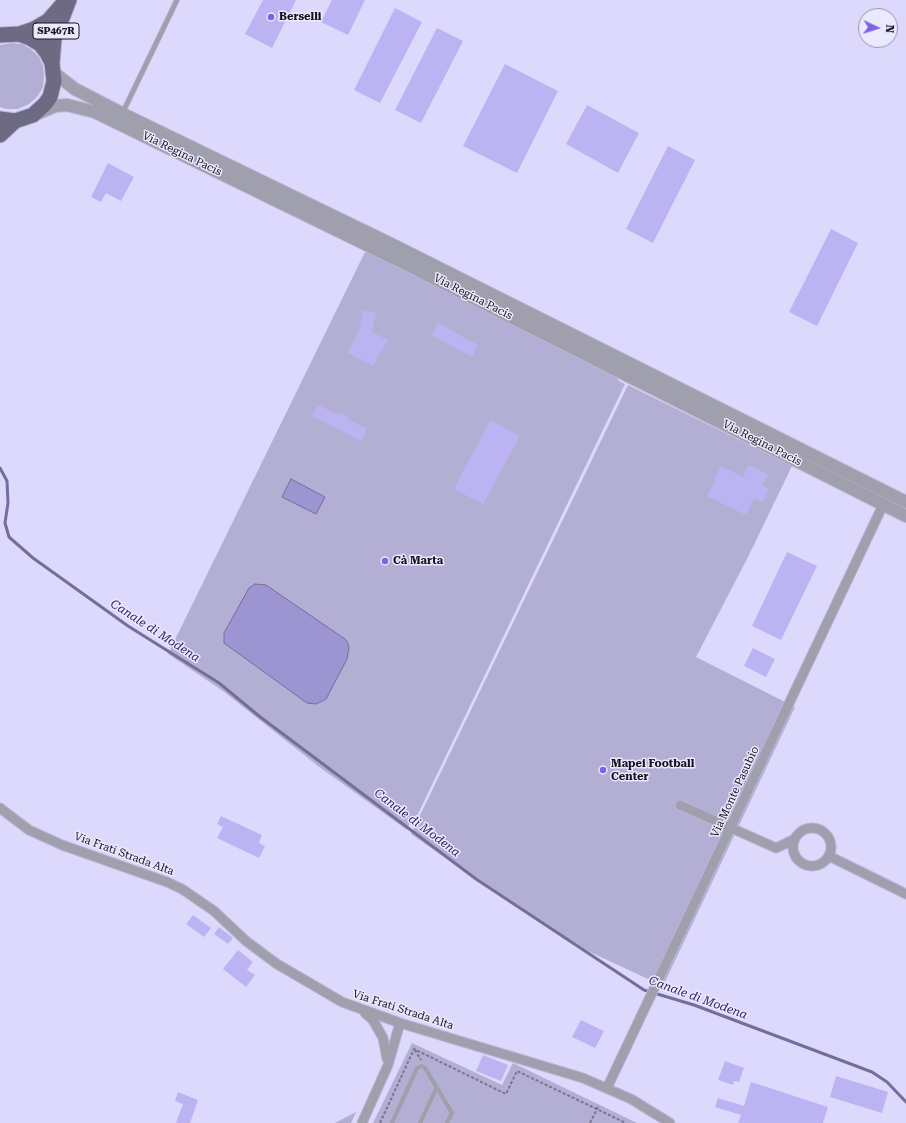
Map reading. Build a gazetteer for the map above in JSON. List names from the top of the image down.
{
  "streets": {
    "main road": ["SP467R"],
    "street": ["Via Regina Pacis", "Via Monte Pasubio", "Via Frati Strada Alta"]
  },
  "crossings": [
    ["SP467R", "Via Regina Pacis"],
    ["Via Regina Pacis", "Via Monte Pasubio"],
    ["Via Monte Pasubio", "Via Frati Strada Alta"]
  ],
  "water": ["Canale di Modena"],
  "places": ["Berselli", "Cà Marta", "Mapei Football Center"],
  "north": "right"
}
